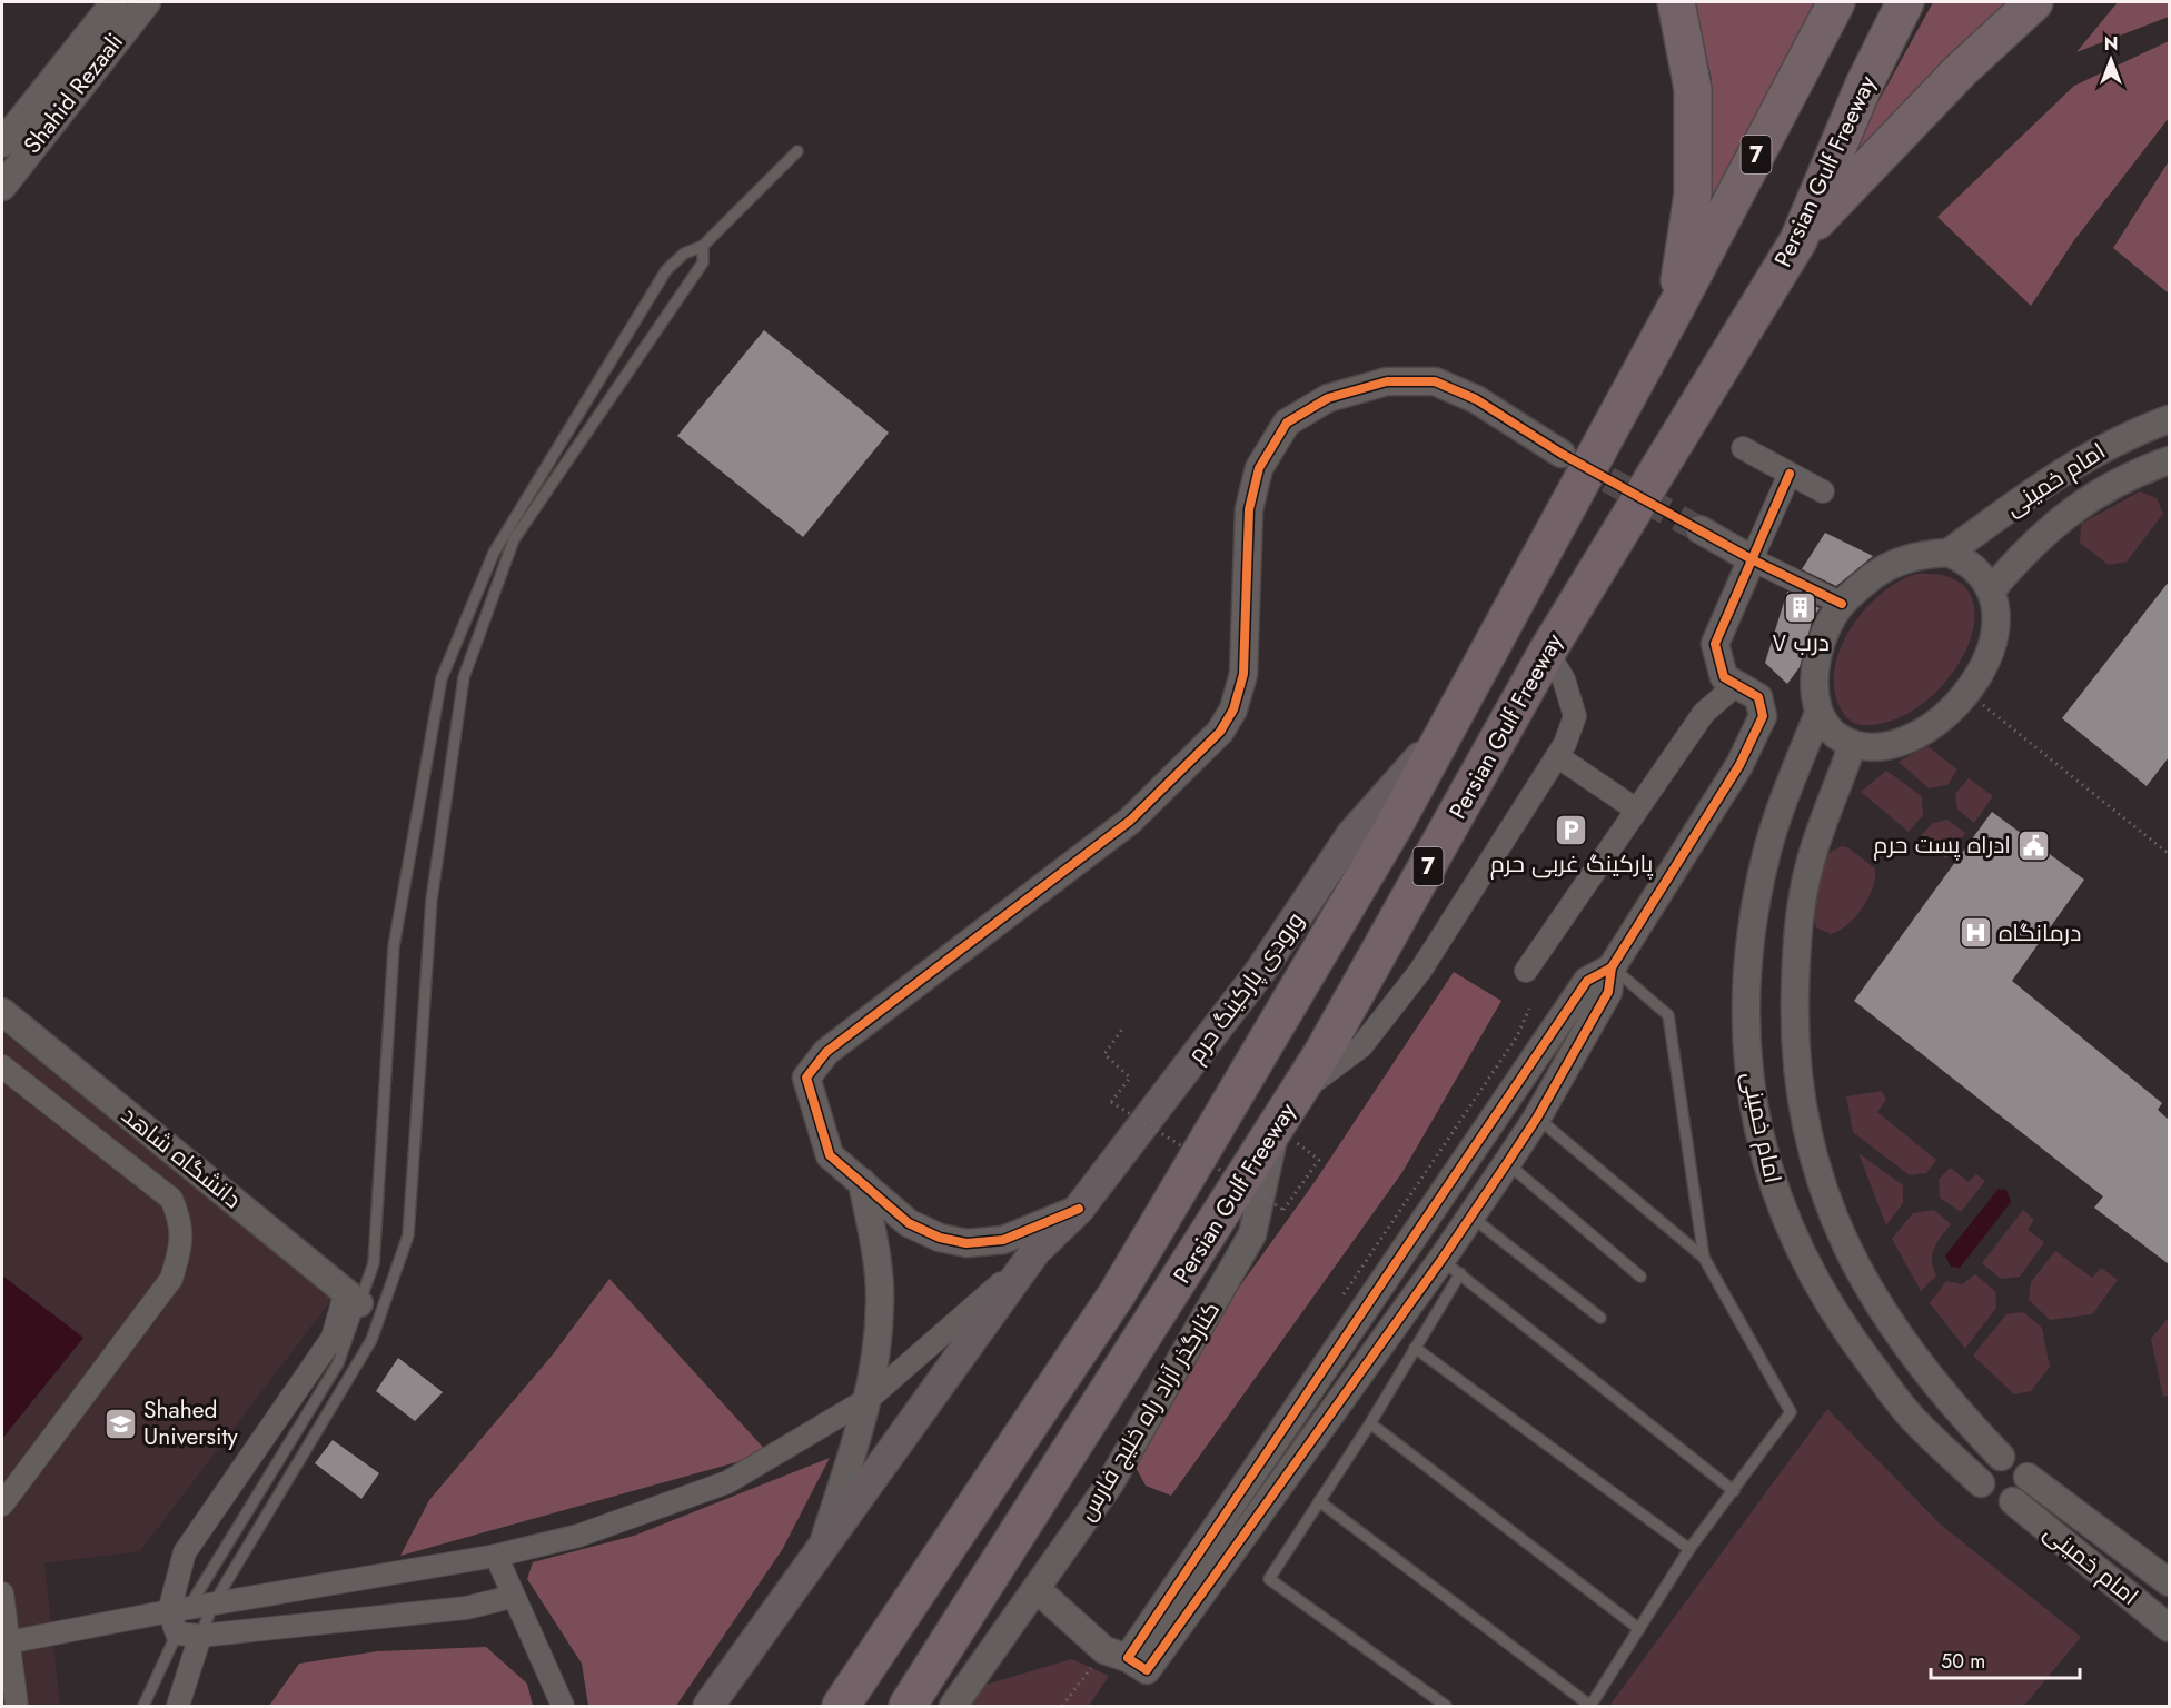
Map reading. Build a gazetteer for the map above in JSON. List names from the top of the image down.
{
  "streets": {
    "highway": ["7", "Persian Gulf Freeway"],
    "main road": ["ورودی پارکینگ حرم"],
    "street": [
      "Shahid Rezaali",
      "امام خمینی",
      "دانشگاه شاهد",
      "کنارگذر آزاد راه خلیج فارس"
    ]
  },
  "crossings": [
    ["Persian Gulf Freeway", "ورودی پارکینگ حرم"],
    ["Persian Gulf Freeway", "کنارگذر آزاد راه خلیج فارس"]
  ],
  "places": {
    "building": ["درب ۷"],
    "parking": ["پارکینگ غربی حرم"],
    "public building": ["ادراه پست حرم"],
    "hospital": ["درمانگاه"],
    "school or university": ["Shahed University"]
  },
  "scale_bar": "50 m",
  "north": "top"
}
